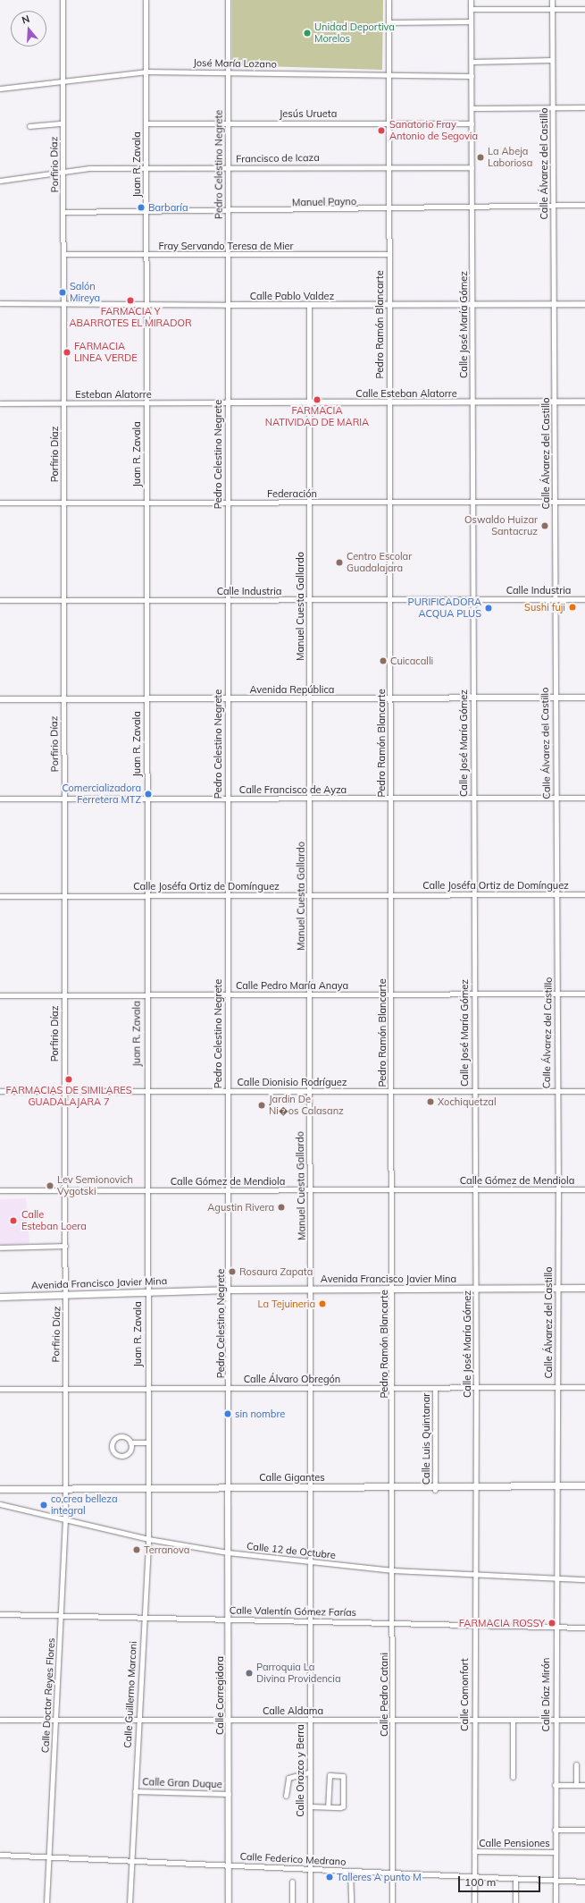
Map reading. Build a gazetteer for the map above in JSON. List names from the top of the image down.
{
  "streets": {
    "main road": ["Avenida Francisco Javier Mina", "Calle Gigantes"],
    "street": [
      "José María Lozano",
      "Jesús Urueta",
      "Francisco de Icaza",
      "Calle Álvarez del Castillo",
      "Porfirio Díaz",
      "Juan R. Zavala",
      "Pedro Celestino Negrete",
      "Manuel Payno",
      "Fray Servando Teresa de Mier",
      "Calle Pablo Valdez",
      "Pedro Ramón Blancarte",
      "Calle José María Gómez",
      "Calle Esteban Alatorre",
      "Esteban Alatorre",
      "Federación",
      "Calle Industria",
      "Manuel Cuesta Gallardo",
      "Avenida República",
      "Calle Francisco de Ayza",
      "Calle Joséfa Ortiz de Domínguez",
      "Calle Pedro María Anaya",
      "Calle Dionisio Rodríguez",
      "Calle Gómez de Mendiola",
      "Calle Álvaro Obregón",
      "Calle Luis Quintanar",
      "Calle 12 de Octubre",
      "Calle Valentín Gómez Farías",
      "Calle Guillermo Marconi",
      "Calle Pedro Catani",
      "Calle Comonfort",
      "Calle Díaz Mirón",
      "Calle Doctor Reyes Flores",
      "Calle Corregidora",
      "Calle Aldama",
      "Calle Orozco y Berra",
      "Calle Gran Duque",
      "Calle Pensiones",
      "Calle Federico Medrano"
    ]
  },
  "crossings": [
    ["José María Lozano", "Porfirio Díaz"],
    ["José María Lozano", "Juan R. Zavala"],
    ["José María Lozano", "Pedro Celestino Negrete"],
    ["José María Lozano", "Pedro Ramón Blancarte"],
    ["José María Lozano", "Calle José María Gómez"],
    ["Jesús Urueta", "Juan R. Zavala"],
    ["Jesús Urueta", "Pedro Celestino Negrete"],
    ["Jesús Urueta", "Pedro Ramón Blancarte"],
    ["Jesús Urueta", "Calle José María Gómez"],
    ["Francisco de Icaza", "Porfirio Díaz"],
    ["Francisco de Icaza", "Juan R. Zavala"],
    ["Francisco de Icaza", "Pedro Celestino Negrete"],
    ["Francisco de Icaza", "Pedro Ramón Blancarte"],
    ["Francisco de Icaza", "Calle José María Gómez"],
    ["Calle Álvarez del Castillo", "Manuel Payno"],
    ["Calle Álvarez del Castillo", "Calle Pablo Valdez"],
    ["Calle Álvarez del Castillo", "Calle Esteban Alatorre"],
    ["Calle Álvarez del Castillo", "Federación"],
    ["Calle Álvarez del Castillo", "Calle Industria"],
    ["Calle Álvarez del Castillo", "Avenida República"],
    ["Calle Álvarez del Castillo", "Calle Francisco de Ayza"],
    ["Calle Álvarez del Castillo", "Calle Joséfa Ortiz de Domínguez"],
    ["Calle Álvarez del Castillo", "Calle Pedro María Anaya"],
    ["Calle Álvarez del Castillo", "Calle Dionisio Rodríguez"],
    ["Calle Álvarez del Castillo", "Calle Gómez de Mendiola"],
    ["Calle Álvarez del Castillo", "Avenida Francisco Javier Mina"],
    ["Calle Álvarez del Castillo", "Calle Álvaro Obregón"],
    ["Calle Álvarez del Castillo", "Calle Gigantes"],
    ["Calle Álvarez del Castillo", "Calle Díaz Mirón"],
    ["Porfirio Díaz", "Manuel Payno"],
    ["Porfirio Díaz", "Fray Servando Teresa de Mier"],
    ["Porfirio Díaz", "Calle Pablo Valdez"],
    ["Porfirio Díaz", "Esteban Alatorre"],
    ["Porfirio Díaz", "Federación"],
    ["Porfirio Díaz", "Calle Industria"],
    ["Porfirio Díaz", "Avenida República"],
    ["Porfirio Díaz", "Calle Francisco de Ayza"],
    ["Porfirio Díaz", "Calle Joséfa Ortiz de Domínguez"],
    ["Porfirio Díaz", "Calle Pedro María Anaya"],
    ["Porfirio Díaz", "Calle Dionisio Rodríguez"],
    ["Porfirio Díaz", "Calle Gómez de Mendiola"],
    ["Porfirio Díaz", "Avenida Francisco Javier Mina"],
    ["Porfirio Díaz", "Calle Álvaro Obregón"],
    ["Porfirio Díaz", "Calle Gigantes"],
    ["Porfirio Díaz", "Calle Doctor Reyes Flores"],
    ["Juan R. Zavala", "Manuel Payno"],
    ["Juan R. Zavala", "Fray Servando Teresa de Mier"],
    ["Juan R. Zavala", "Calle Pablo Valdez"],
    ["Juan R. Zavala", "Esteban Alatorre"],
    ["Juan R. Zavala", "Federación"],
    ["Juan R. Zavala", "Calle Industria"],
    ["Juan R. Zavala", "Avenida República"],
    ["Juan R. Zavala", "Calle Francisco de Ayza"],
    ["Juan R. Zavala", "Calle Joséfa Ortiz de Domínguez"],
    ["Juan R. Zavala", "Calle Pedro María Anaya"],
    ["Juan R. Zavala", "Calle Dionisio Rodríguez"],
    ["Juan R. Zavala", "Calle Gómez de Mendiola"],
    ["Juan R. Zavala", "Avenida Francisco Javier Mina"],
    ["Juan R. Zavala", "Calle Álvaro Obregón"],
    ["Juan R. Zavala", "Calle Gigantes"],
    ["Juan R. Zavala", "Calle Guillermo Marconi"],
    ["Pedro Celestino Negrete", "Manuel Payno"],
    ["Pedro Celestino Negrete", "Fray Servando Teresa de Mier"],
    ["Pedro Celestino Negrete", "Calle Pablo Valdez"],
    ["Pedro Celestino Negrete", "Calle Esteban Alatorre"],
    ["Pedro Celestino Negrete", "Esteban Alatorre"],
    ["Pedro Celestino Negrete", "Federación"],
    ["Pedro Celestino Negrete", "Calle Industria"],
    ["Pedro Celestino Negrete", "Avenida República"],
    ["Pedro Celestino Negrete", "Calle Francisco de Ayza"],
    ["Pedro Celestino Negrete", "Calle Joséfa Ortiz de Domínguez"],
    ["Pedro Celestino Negrete", "Calle Pedro María Anaya"],
    ["Pedro Celestino Negrete", "Calle Dionisio Rodríguez"],
    ["Pedro Celestino Negrete", "Calle Gómez de Mendiola"],
    ["Pedro Celestino Negrete", "Avenida Francisco Javier Mina"],
    ["Pedro Celestino Negrete", "Calle Álvaro Obregón"],
    ["Pedro Celestino Negrete", "Calle Gigantes"],
    ["Pedro Celestino Negrete", "Calle Corregidora"],
    ["Manuel Payno", "Pedro Ramón Blancarte"],
    ["Manuel Payno", "Calle José María Gómez"],
    ["Fray Servando Teresa de Mier", "Pedro Ramón Blancarte"],
    ["Calle Pablo Valdez", "Pedro Ramón Blancarte"],
    ["Calle Pablo Valdez", "Calle José María Gómez"],
    ["Calle Pablo Valdez", "Manuel Cuesta Gallardo"],
    ["Pedro Ramón Blancarte", "Calle Esteban Alatorre"],
    ["Pedro Ramón Blancarte", "Federación"],
    ["Pedro Ramón Blancarte", "Calle Industria"],
    ["Pedro Ramón Blancarte", "Avenida República"],
    ["Pedro Ramón Blancarte", "Calle Francisco de Ayza"],
    ["Pedro Ramón Blancarte", "Calle Joséfa Ortiz de Domínguez"],
    ["Pedro Ramón Blancarte", "Calle Pedro María Anaya"],
    ["Pedro Ramón Blancarte", "Calle Dionisio Rodríguez"],
    ["Pedro Ramón Blancarte", "Calle Gómez de Mendiola"],
    ["Pedro Ramón Blancarte", "Avenida Francisco Javier Mina"],
    ["Pedro Ramón Blancarte", "Calle Álvaro Obregón"],
    ["Pedro Ramón Blancarte", "Calle Gigantes"],
    ["Pedro Ramón Blancarte", "Calle Pedro Catani"],
    ["Calle José María Gómez", "Calle Esteban Alatorre"],
    ["Calle José María Gómez", "Federación"],
    ["Calle José María Gómez", "Calle Industria"],
    ["Calle José María Gómez", "Avenida República"],
    ["Calle José María Gómez", "Calle Francisco de Ayza"],
    ["Calle José María Gómez", "Calle Joséfa Ortiz de Domínguez"],
    ["Calle José María Gómez", "Calle Pedro María Anaya"],
    ["Calle José María Gómez", "Calle Dionisio Rodríguez"],
    ["Calle José María Gómez", "Calle Gómez de Mendiola"],
    ["Calle José María Gómez", "Avenida Francisco Javier Mina"],
    ["Calle José María Gómez", "Calle Álvaro Obregón"],
    ["Calle José María Gómez", "Calle Gigantes"],
    ["Calle José María Gómez", "Calle Comonfort"],
    ["Calle Esteban Alatorre", "Esteban Alatorre"],
    ["Calle Esteban Alatorre", "Manuel Cuesta Gallardo"],
    ["Federación", "Manuel Cuesta Gallardo"],
    ["Calle Industria", "Manuel Cuesta Gallardo"],
    ["Manuel Cuesta Gallardo", "Avenida República"],
    ["Manuel Cuesta Gallardo", "Calle Francisco de Ayza"],
    ["Manuel Cuesta Gallardo", "Calle Joséfa Ortiz de Domínguez"],
    ["Manuel Cuesta Gallardo", "Calle Pedro María Anaya"],
    ["Manuel Cuesta Gallardo", "Calle Dionisio Rodríguez"],
    ["Manuel Cuesta Gallardo", "Calle Gómez de Mendiola"],
    ["Manuel Cuesta Gallardo", "Avenida Francisco Javier Mina"],
    ["Manuel Cuesta Gallardo", "Calle Álvaro Obregón"],
    ["Manuel Cuesta Gallardo", "Calle Gigantes"],
    ["Manuel Cuesta Gallardo", "Calle Orozco y Berra"],
    ["Calle Álvaro Obregón", "Calle Luis Quintanar"],
    ["Calle Luis Quintanar", "Calle Gigantes"],
    ["Calle Gigantes", "Calle Guillermo Marconi"],
    ["Calle Gigantes", "Calle Pedro Catani"],
    ["Calle Gigantes", "Calle Comonfort"],
    ["Calle Gigantes", "Calle Díaz Mirón"],
    ["Calle Gigantes", "Calle Doctor Reyes Flores"],
    ["Calle Gigantes", "Calle Corregidora"],
    ["Calle Gigantes", "Calle Orozco y Berra"],
    ["Calle 12 de Octubre", "Calle Guillermo Marconi"],
    ["Calle 12 de Octubre", "Calle Pedro Catani"],
    ["Calle 12 de Octubre", "Calle Comonfort"],
    ["Calle 12 de Octubre", "Calle Díaz Mirón"],
    ["Calle 12 de Octubre", "Calle Doctor Reyes Flores"],
    ["Calle 12 de Octubre", "Calle Corregidora"],
    ["Calle 12 de Octubre", "Calle Orozco y Berra"],
    ["Calle Valentín Gómez Farías", "Calle Guillermo Marconi"],
    ["Calle Valentín Gómez Farías", "Calle Pedro Catani"],
    ["Calle Valentín Gómez Farías", "Calle Comonfort"],
    ["Calle Valentín Gómez Farías", "Calle Díaz Mirón"],
    ["Calle Valentín Gómez Farías", "Calle Doctor Reyes Flores"],
    ["Calle Valentín Gómez Farías", "Calle Corregidora"],
    ["Calle Valentín Gómez Farías", "Calle Orozco y Berra"],
    ["Calle Guillermo Marconi", "Calle Aldama"],
    ["Calle Guillermo Marconi", "Calle Gran Duque"],
    ["Calle Guillermo Marconi", "Calle Federico Medrano"],
    ["Calle Pedro Catani", "Calle Aldama"],
    ["Calle Pedro Catani", "Calle Federico Medrano"],
    ["Calle Comonfort", "Calle Aldama"],
    ["Calle Comonfort", "Calle Pensiones"],
    ["Calle Comonfort", "Calle Federico Medrano"],
    ["Calle Díaz Mirón", "Calle Aldama"],
    ["Calle Díaz Mirón", "Calle Pensiones"],
    ["Calle Díaz Mirón", "Calle Federico Medrano"],
    ["Calle Doctor Reyes Flores", "Calle Aldama"],
    ["Calle Doctor Reyes Flores", "Calle Federico Medrano"],
    ["Calle Corregidora", "Calle Aldama"],
    ["Calle Corregidora", "Calle Gran Duque"],
    ["Calle Corregidora", "Calle Federico Medrano"],
    ["Calle Aldama", "Calle Orozco y Berra"],
    ["Calle Orozco y Berra", "Calle Federico Medrano"]
  ],
  "places": [
    "Unidad Deportiva Morelos",
    "Sanatorio Fray Antonio de Segovia",
    "La Abeja Laboriosa",
    "Barbaría",
    "Salón Mireya",
    "FARMACIA Y ABARROTES EL MIRADOR",
    "FARMACIA LINEA VERDE",
    "FARMACIA NATIVIDAD DE MARIA",
    "Oswaldo Huizar Santacruz",
    "Centro Escolar Guadalajara",
    "Sushi fuji",
    "PURIFICADORA ACQUA PLUS",
    "Cuicacalli",
    "Comercializadora Ferretera MTZ",
    "FARMACIAS DE SIMILARES GUADALAJARA 7",
    "Xochiquetzal",
    "Jardin De Ni�os Calasanz",
    "Lev Semionovich Vygotski",
    "Agustin Rivera",
    "Calle Esteban Loera",
    "Rosaura Zapata",
    "La Tejuineria",
    "sin nombre",
    "co,crea belleza integral",
    "Terranova",
    "FARMACIA ROSSY",
    "Parroquia La Divina Providencia",
    "Talleres A punto M"
  ],
  "scale_bar": "100 m",
  "north": "top"
}
